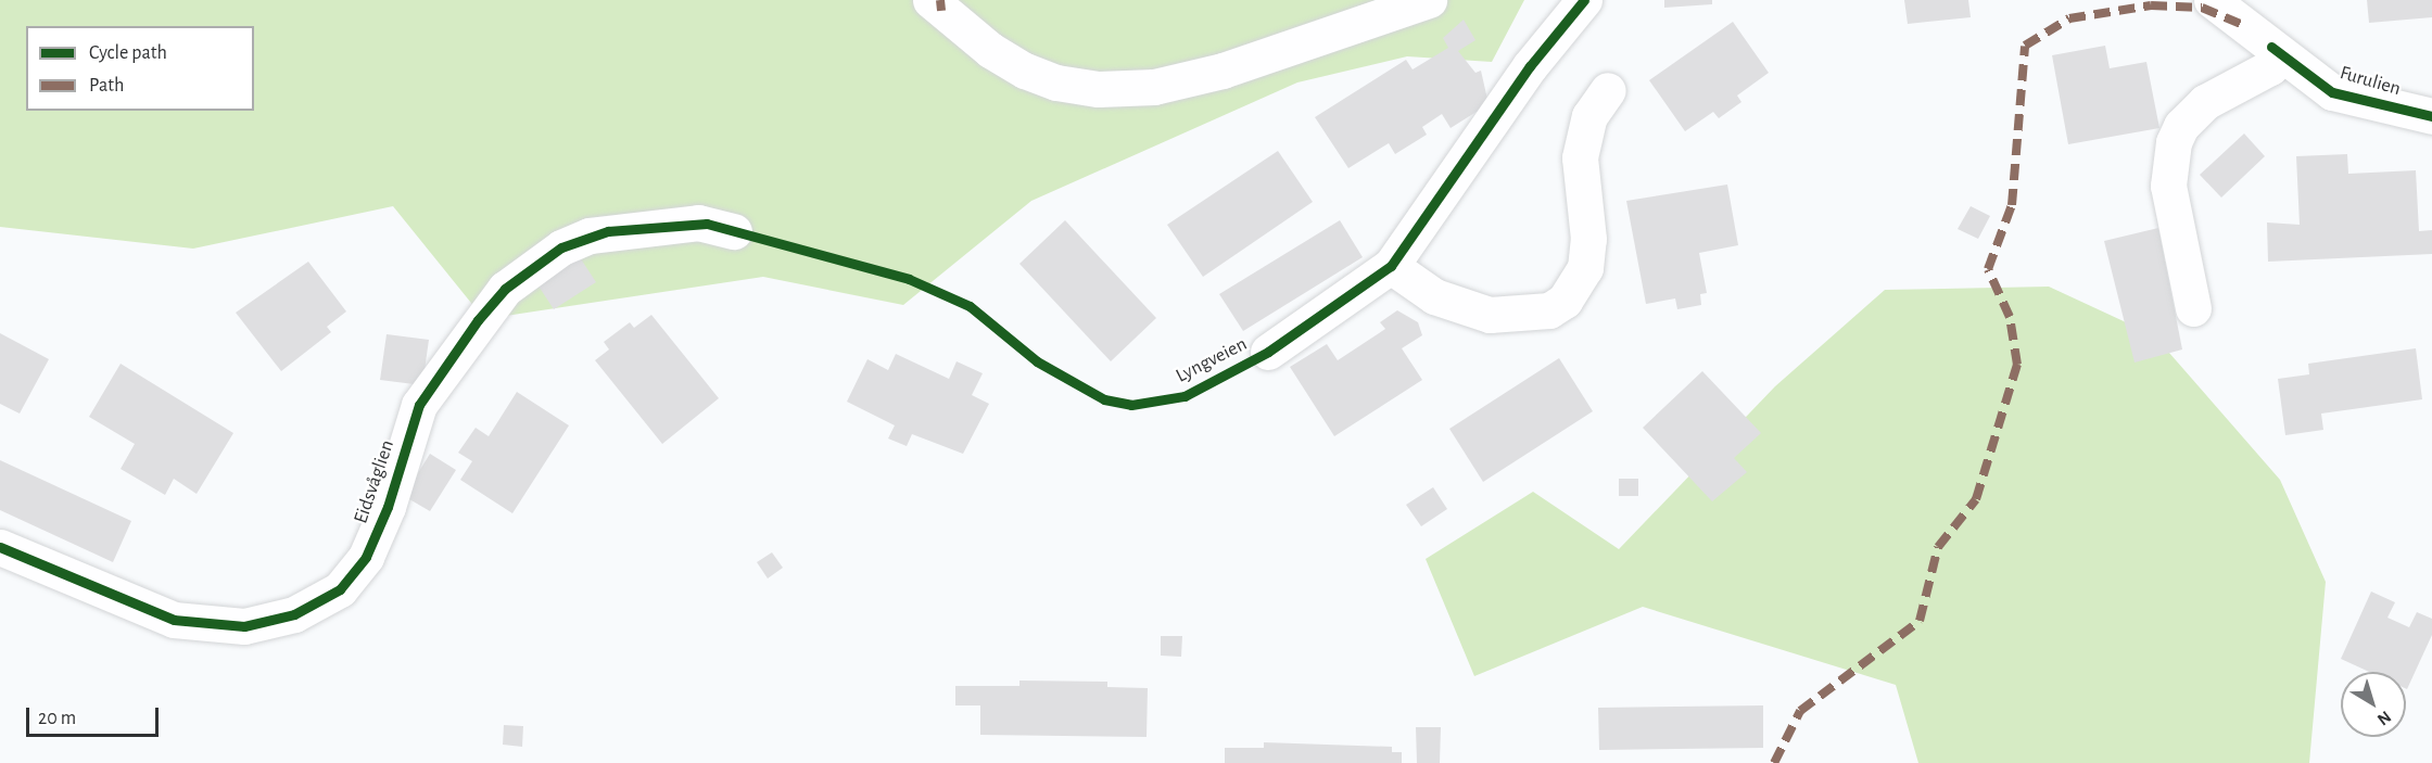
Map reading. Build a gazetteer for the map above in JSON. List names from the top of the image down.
{
  "streets": {
    "street": ["Furulien", "Lyngveien", "Eidsvåglien"]
  },
  "legend": ["Cycle path", "Path"],
  "scale_bar": "20 m",
  "north": "bottom right"
}
